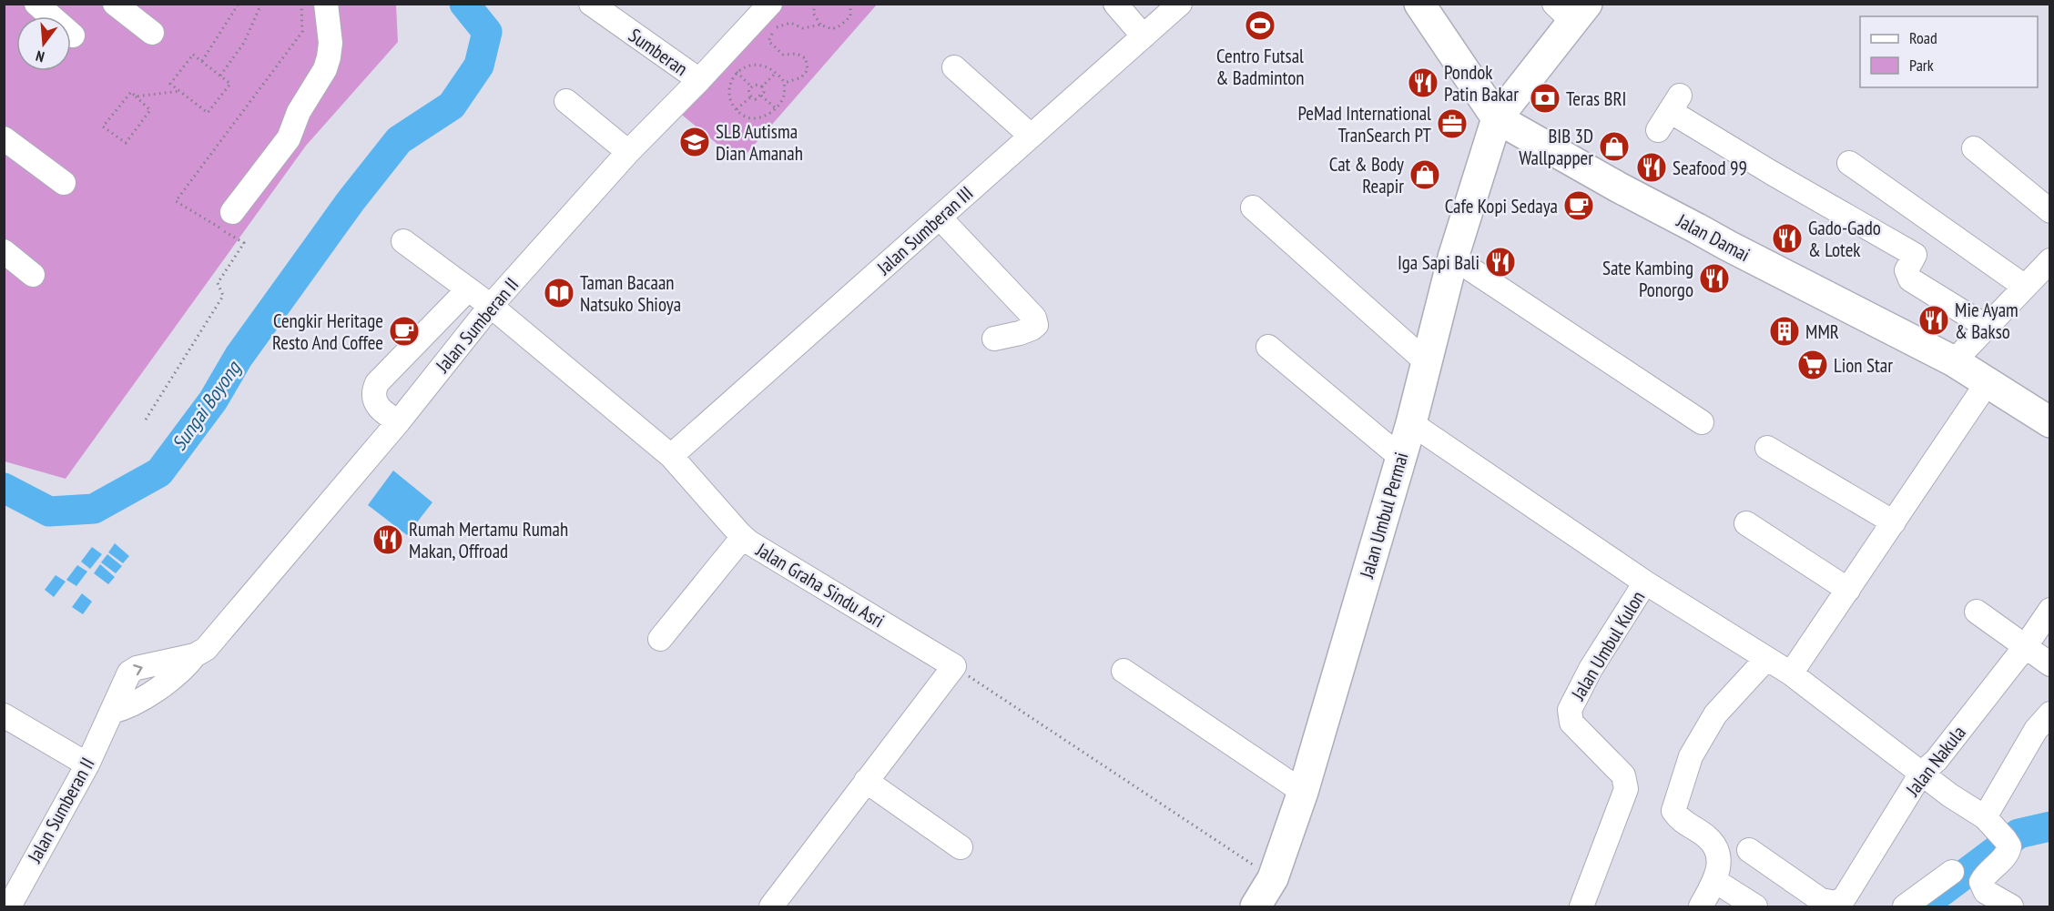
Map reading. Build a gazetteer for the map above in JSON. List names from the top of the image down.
{
  "streets": {
    "main road": ["Jalan Damai", "Jalan Umbul Permai"],
    "street": [
      "Sumberan",
      "Jalan Sumberan III",
      "Jalan Sumberan II",
      "Jalan Graha Sindu Asri",
      "Jalan Umbul Kulon",
      "Jalan Nakula"
    ]
  },
  "crossings": [
    ["Sumberan", "Jalan Sumberan II"],
    ["Jalan Sumberan III", "Jalan Graha Sindu Asri"],
    ["Jalan Damai", "Jalan Umbul Permai"],
    ["Jalan Sumberan II", "Jalan Graha Sindu Asri"]
  ],
  "water": ["Sungai Boyong"],
  "places": {
    "sports": ["Centro Futsal & Badminton"],
    "restaurant": [
      "Pondok Patin Bakar",
      "Seafood 99",
      "Gado-Gado & Lotek",
      "Iga Sapi Bali",
      "Sate Kambing Ponorgo",
      "Mie Ayam & Bakso",
      "Rumah Mertamu Rumah Makan, Offroad"
    ],
    "bank": ["Teras BRI"],
    "office": ["PeMad International TranSearch PT"],
    "school or university": ["SLB Autisma Dian Amanah"],
    "shop": ["BIB 3D Wallpapper", "Cat & Body Reapir"],
    "cafe": ["Cafe Kopi Sedaya", "Cengkir Heritage Resto And Coffee"],
    "library": ["Taman Bacaan Natsuko Shioya"],
    "building": ["MMR"],
    "supermarket": ["Lion Star"]
  },
  "legend": ["Road", "Park"],
  "north": "bottom"
}
